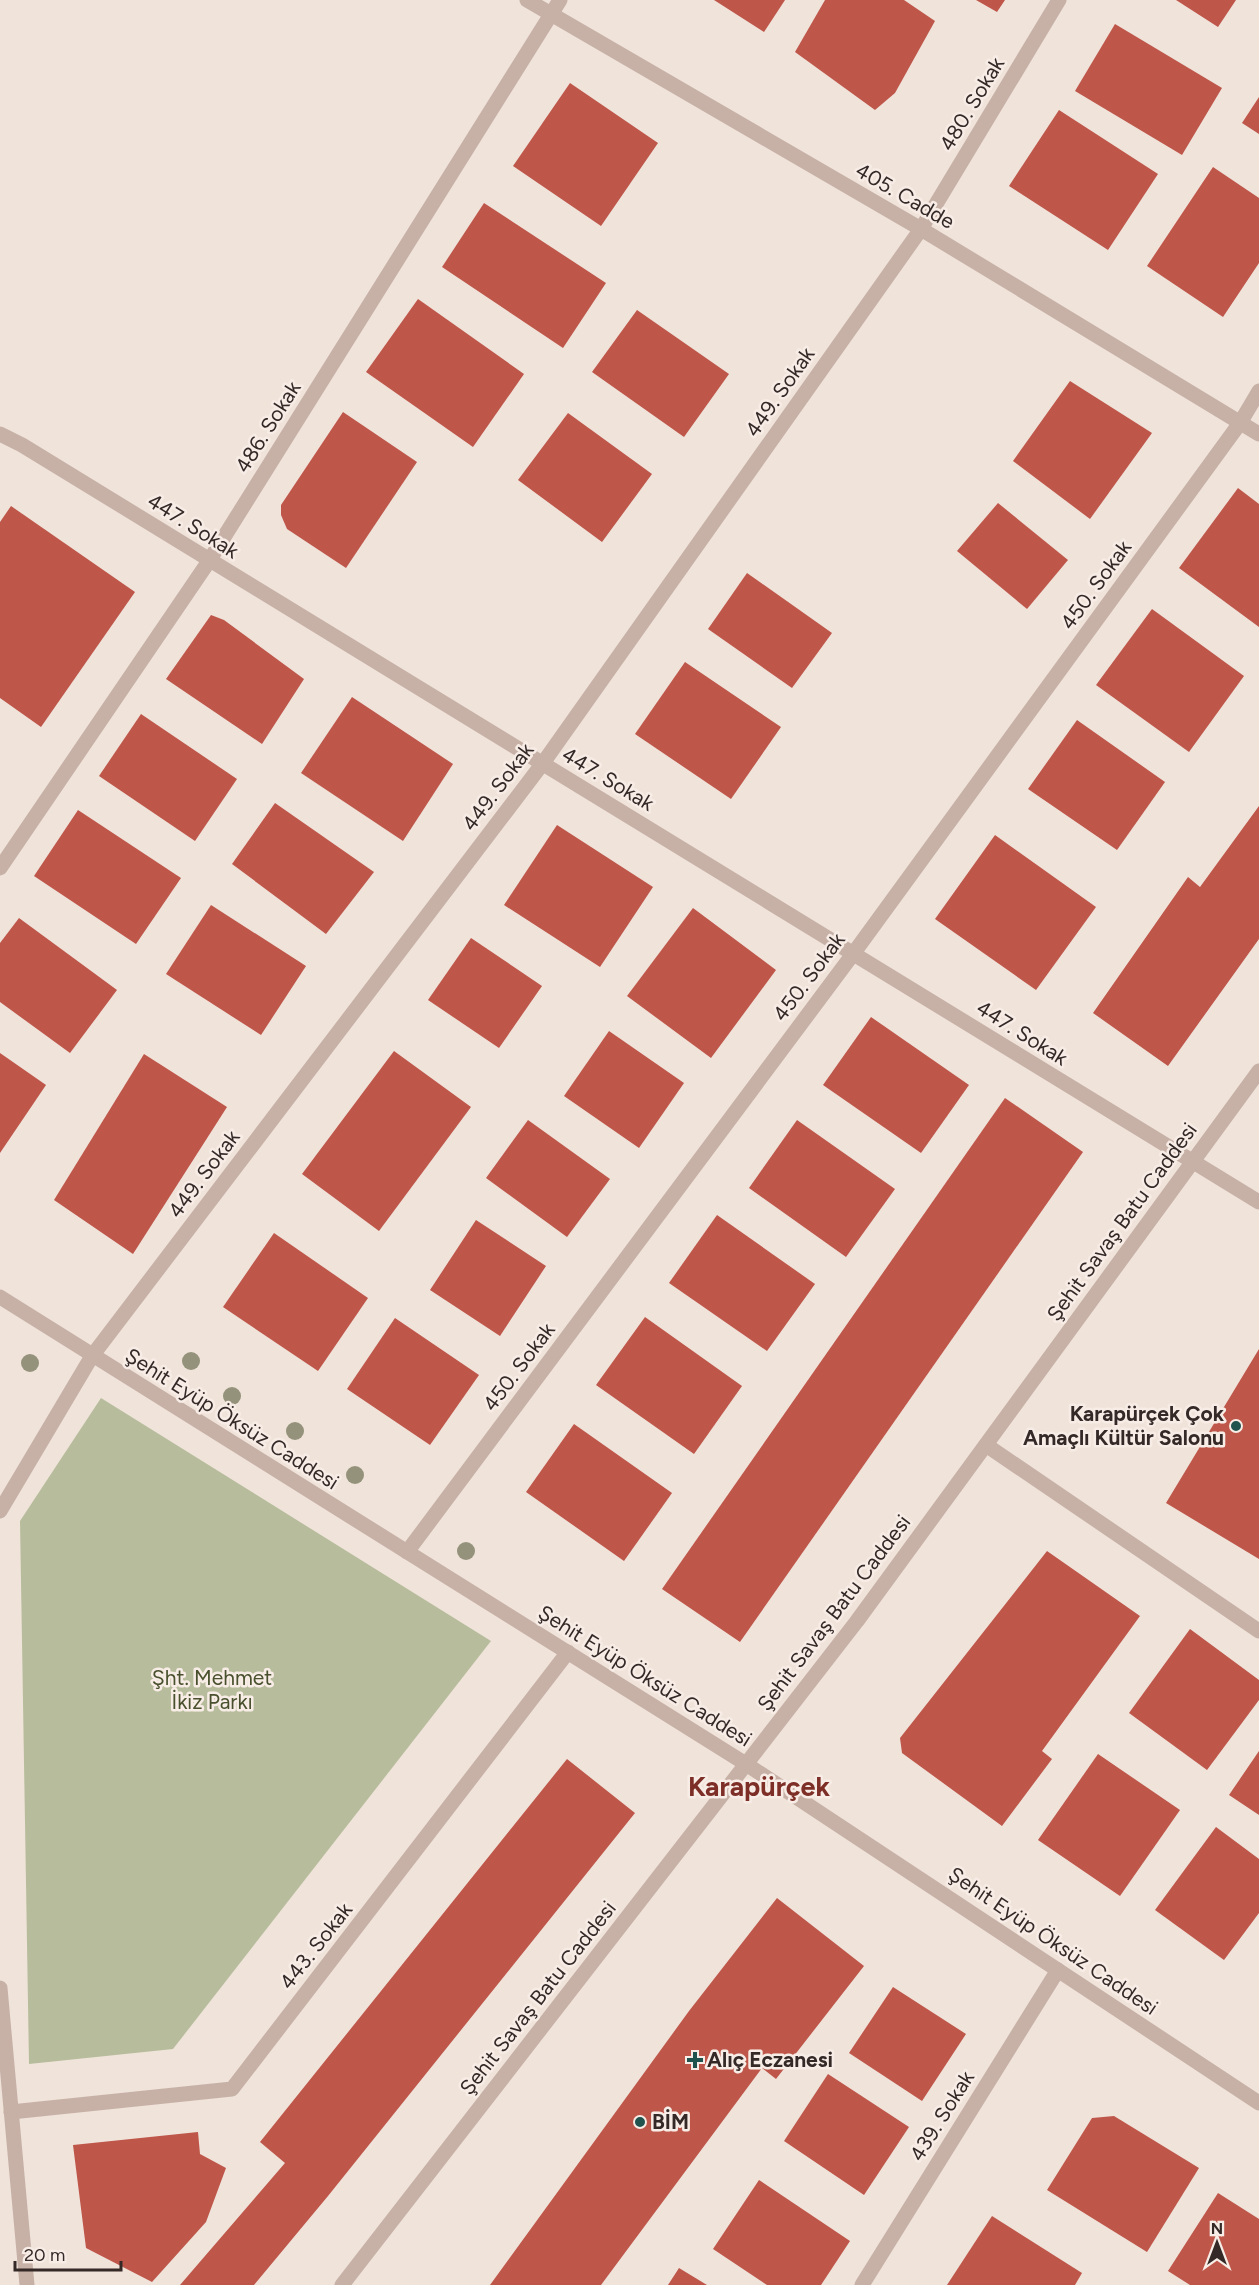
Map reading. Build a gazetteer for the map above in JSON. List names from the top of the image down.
{
  "streets": {
    "street": [
      "480. Sokak",
      "405. Cadde",
      "449. Sokak",
      "486. Sokak",
      "447. Sokak",
      "450. Sokak",
      "Şehit Savaş Batu Caddesi",
      "Şehit Eyüp Öksüz Caddesi",
      "443. Sokak",
      "439. Sokak"
    ]
  },
  "crossings": [
    ["480. Sokak", "405. Cadde"],
    ["480. Sokak", "449. Sokak"],
    ["405. Cadde", "449. Sokak"],
    ["405. Cadde", "486. Sokak"],
    ["405. Cadde", "450. Sokak"],
    ["449. Sokak", "447. Sokak"],
    ["449. Sokak", "Şehit Eyüp Öksüz Caddesi"],
    ["486. Sokak", "447. Sokak"],
    ["447. Sokak", "450. Sokak"],
    ["447. Sokak", "Şehit Savaş Batu Caddesi"],
    ["450. Sokak", "Şehit Eyüp Öksüz Caddesi"],
    ["Şehit Savaş Batu Caddesi", "Şehit Eyüp Öksüz Caddesi"],
    ["Şehit Eyüp Öksüz Caddesi", "443. Sokak"],
    ["Şehit Eyüp Öksüz Caddesi", "439. Sokak"]
  ],
  "districts": ["Karapürçek"],
  "parks": ["Şht. Mehmet İkiz Parkı"],
  "places": {
    "other": ["Karapürçek Çok Amaçlı Kültür Salonu", "BİM"],
    "health": ["Alıç Eczanesi"]
  },
  "scale_bar": "20 m",
  "north": "top"
}
